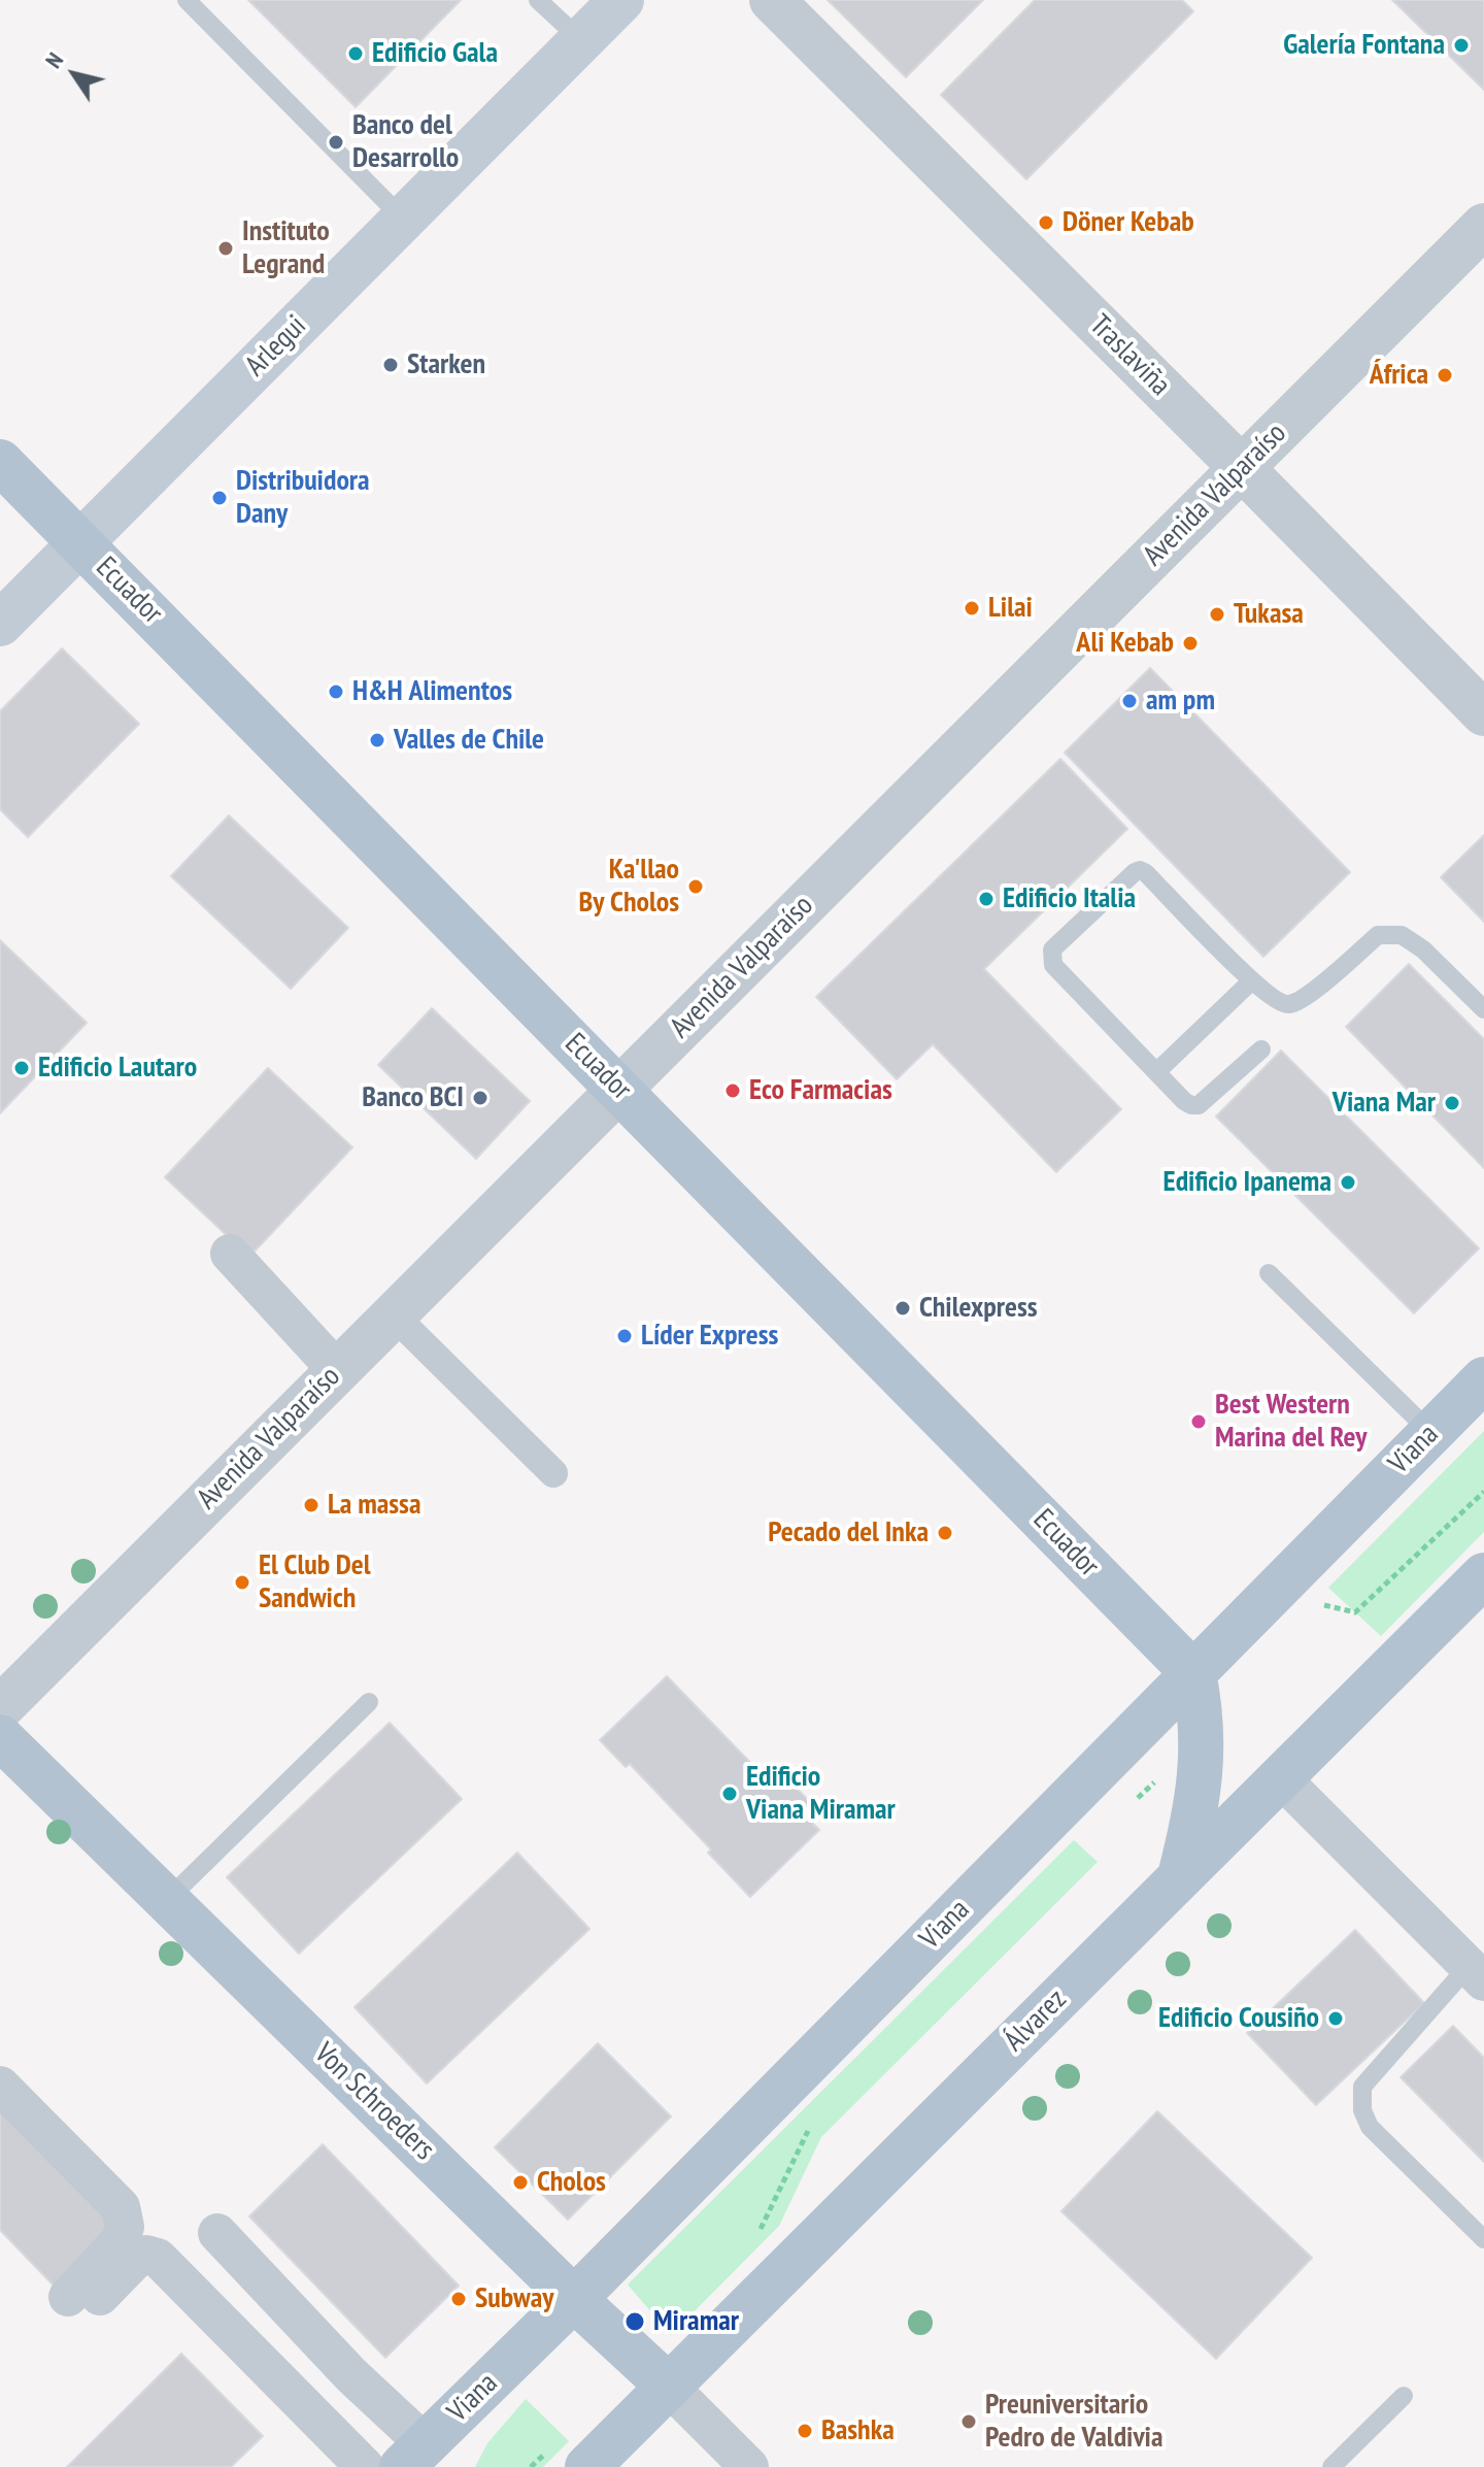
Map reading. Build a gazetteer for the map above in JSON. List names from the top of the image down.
{
  "streets": {
    "main road": [
      "Arlegui",
      "Ecuador",
      "Viana",
      "Álvarez",
      "Von Schroeders"
    ],
    "street": ["Traslaviña", "Avenida Valparaíso"]
  },
  "crossings": [
    ["Arlegui", "Ecuador"],
    ["Traslaviña", "Avenida Valparaíso"],
    ["Avenida Valparaíso", "Ecuador"],
    ["Ecuador", "Viana"],
    ["Viana", "Von Schroeders"],
    ["Álvarez", "Von Schroeders"]
  ],
  "places": [
    "Galería Fontana",
    "Edificio Gala",
    "Banco del Desarrollo",
    "Döner Kebab",
    "Instituto Legrand",
    "Starken",
    "África",
    "Distribuidora Dany",
    "Lilai",
    "Tukasa",
    "Ali Kebab",
    "H&H Alimentos",
    "am pm",
    "Valles de Chile",
    "Ka'llao By Cholos",
    "Edificio Italia",
    "Edificio Lautaro",
    "Eco Farmacias",
    "Banco BCI",
    "Viana Mar",
    "Edificio Ipanema",
    "Chilexpress",
    "Líder Express",
    "Best Western Marina del Rey",
    "La massa",
    "Pecado del Inka",
    "El Club Del Sandwich",
    "Edificio Viana Miramar",
    "Edificio Cousiño",
    "Cholos",
    "Subway",
    "Miramar",
    "Preuniversitario Pedro de Valdivia",
    "Bashka"
  ],
  "north": "top left"
}
